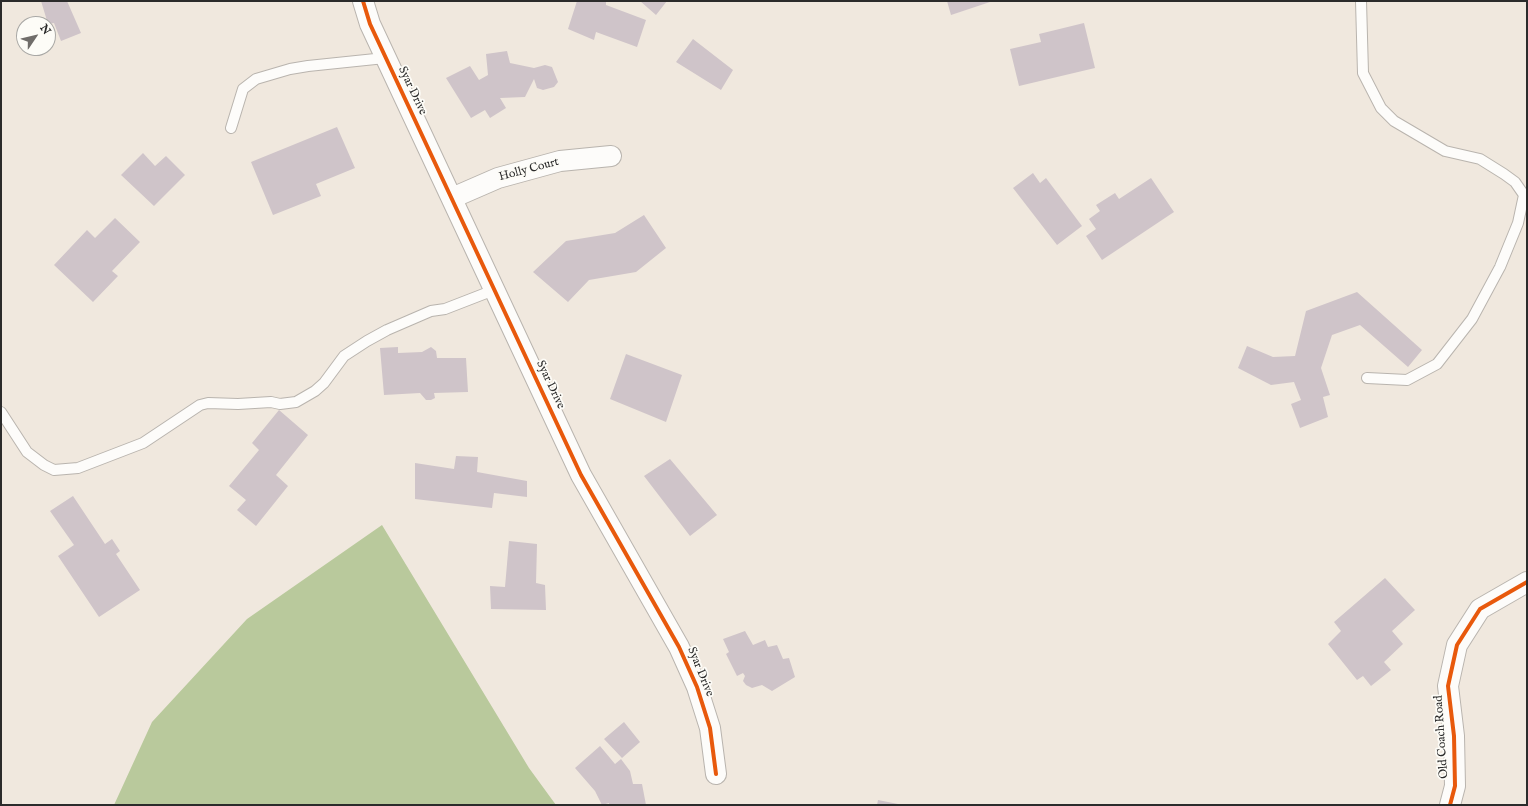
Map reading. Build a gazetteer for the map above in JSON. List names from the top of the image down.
{
  "streets": {
    "street": ["Syar Drive", "Holly Court", "Old Coach Road"]
  },
  "crossings": [
    ["Syar Drive", "Holly Court"]
  ],
  "north": "top right"
}
